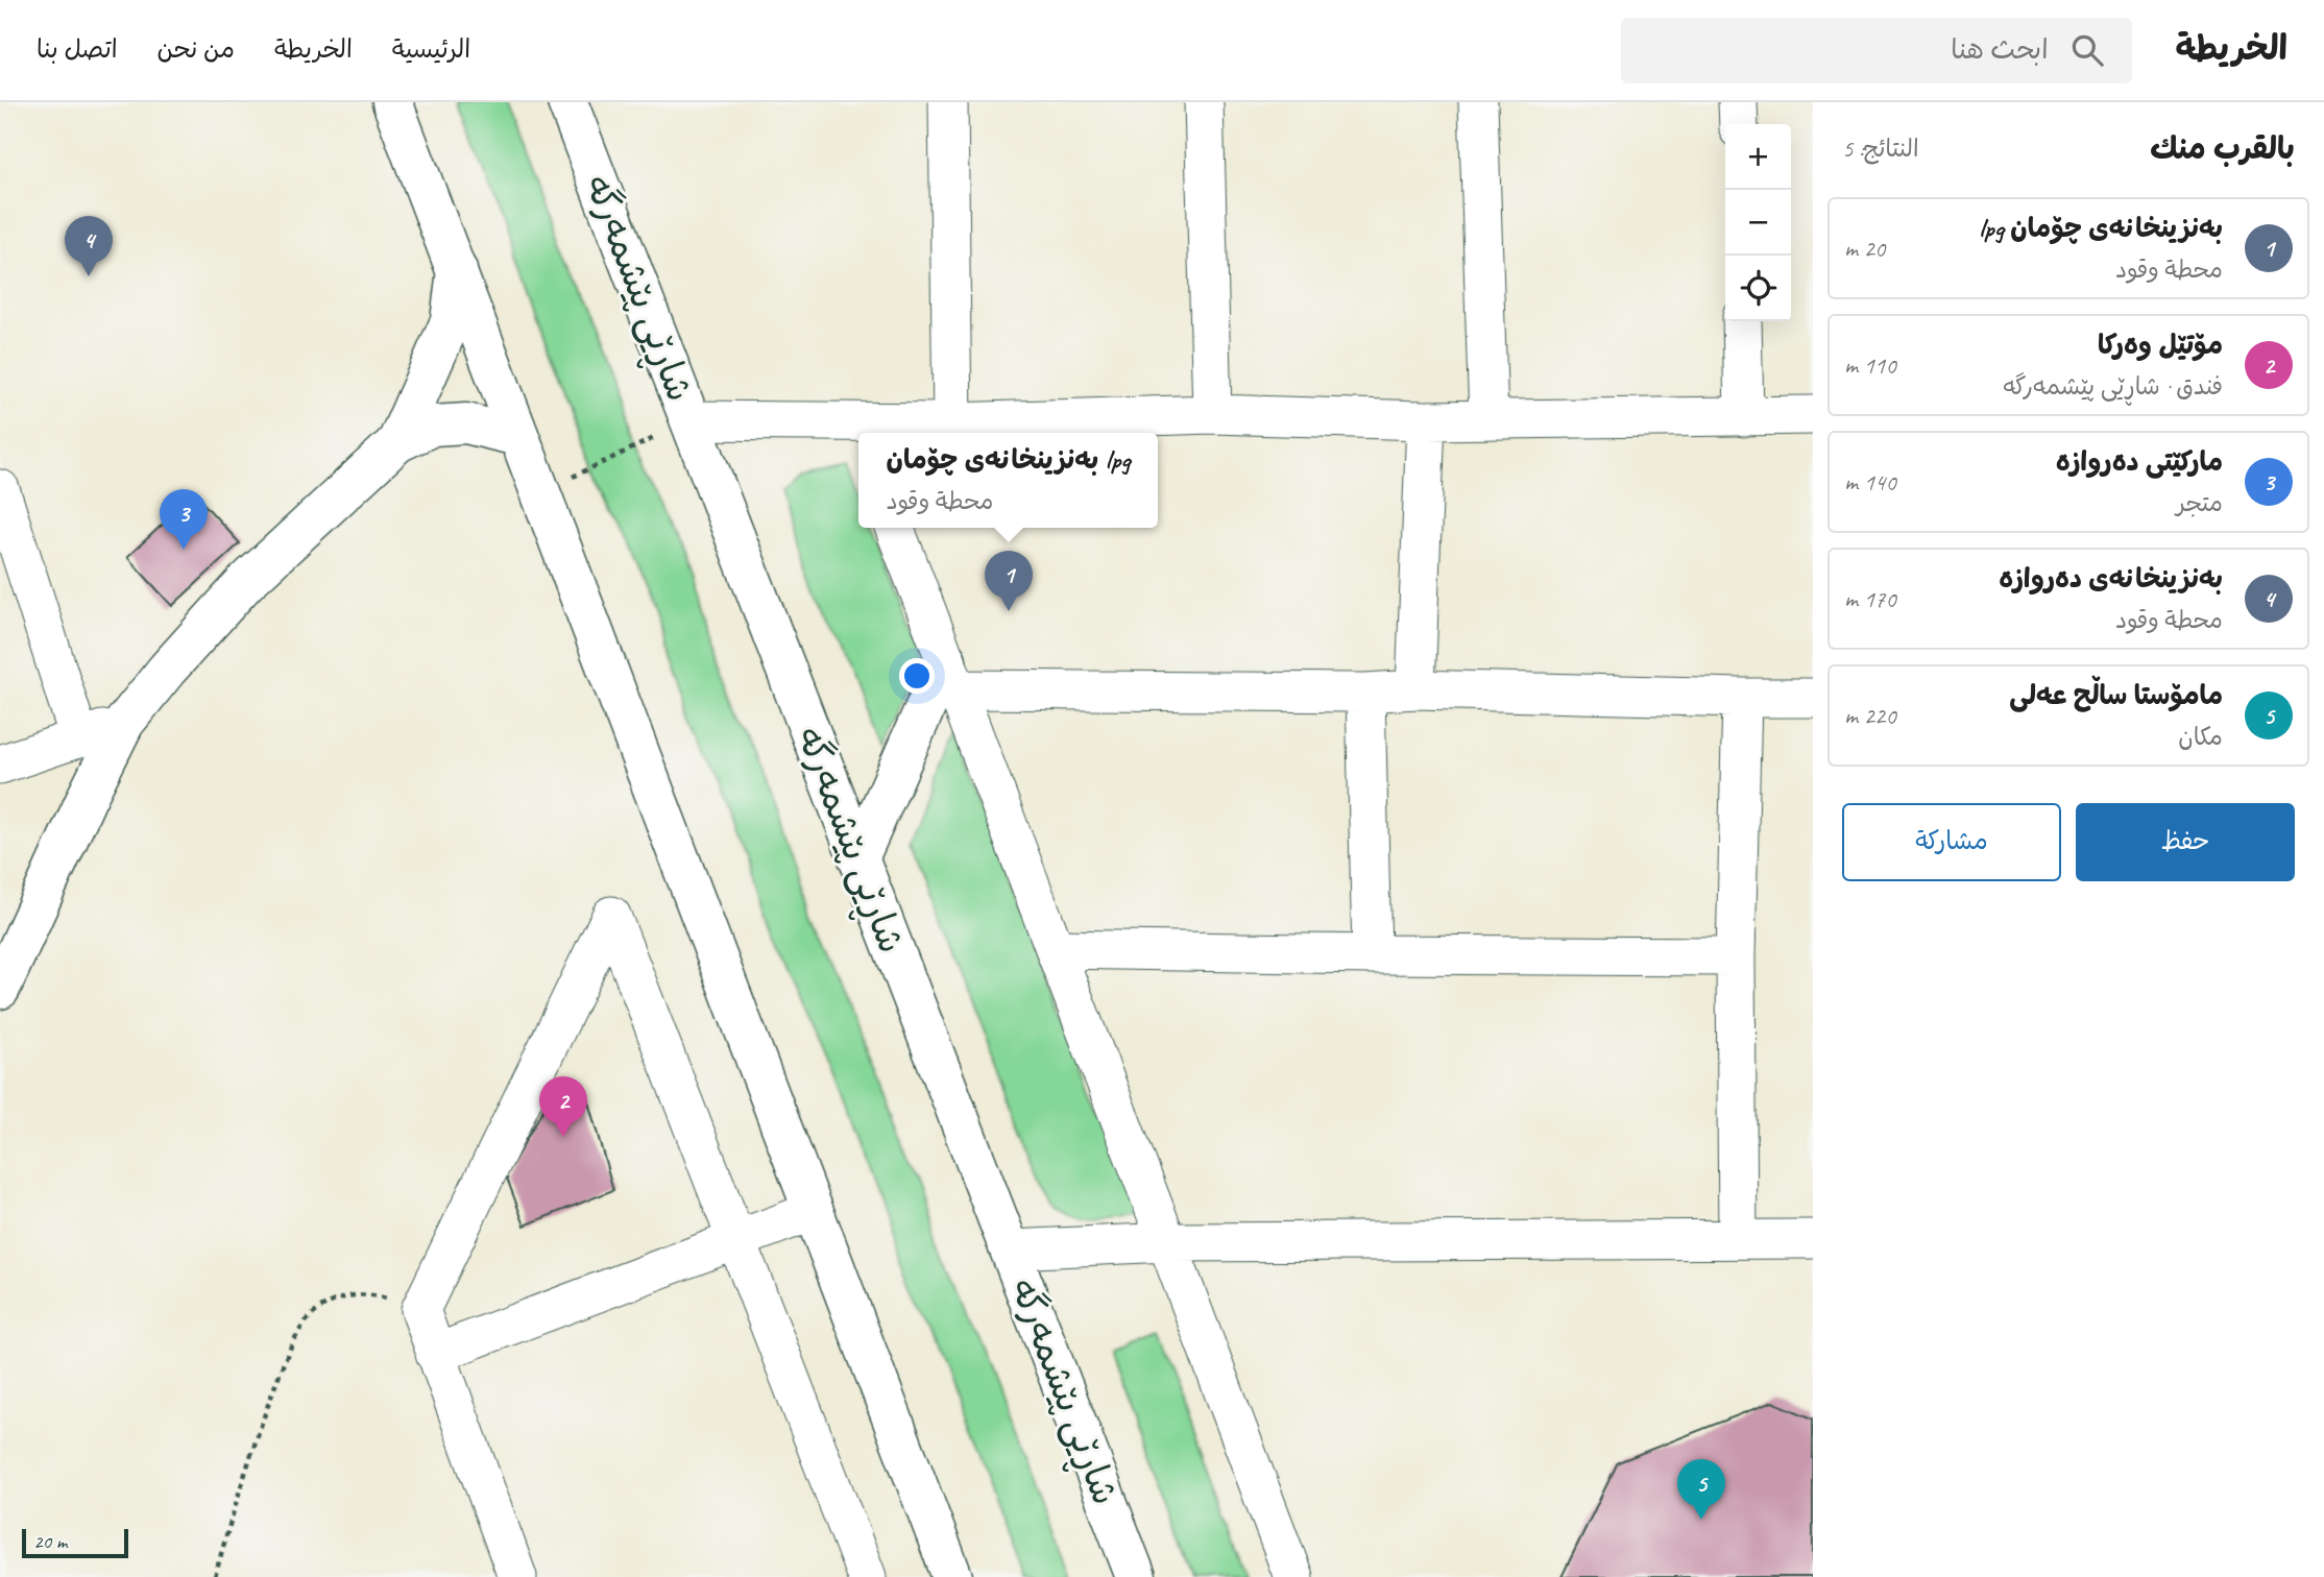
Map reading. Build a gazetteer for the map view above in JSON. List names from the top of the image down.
{
  "streets": {
    "main road": ["شاڕێی پێشمەرگە"]
  },
  "scale_bar": "20 m",
  "page": {
    "header": "الخريطة",
    "search": "ابحث هنا",
    "nav": [
      "الرئيسية",
      "الخريطة",
      "من نحن",
      "اتصل بنا"
    ],
    "heading": ["بالقرب منك", "النتائج: 5"],
    "map_buttons": ["+", "−"],
    "list": [
      {
        "mark": "1",
        "name": "بەنزینخانەی چۆمان lpg",
        "note": "محطة وقود",
        "value": "20 m"
      },
      {
        "mark": "2",
        "name": "مۆتێل وەرکا",
        "note": "فندق · شاڕێی پێشمەرگە",
        "value": "110 m"
      },
      {
        "mark": "3",
        "name": "مارکێتی دەروازە",
        "note": "متجر",
        "value": "140 m"
      },
      {
        "mark": "4",
        "name": "بەنزینخانەی دەروازە",
        "note": "محطة وقود",
        "value": "170 m"
      },
      {
        "mark": "5",
        "name": "مامۆستا ساڵح عەلی",
        "note": "مكان",
        "value": "220 m"
      }
    ],
    "pins": [
      "4",
      "3",
      "1",
      "2",
      "5"
    ],
    "popup": ["بەنزینخانەی چۆمان lpg", "محطة وقود"],
    "buttons": ["حفظ", "مشاركة"],
    "scale": "20 m"
  }
}
